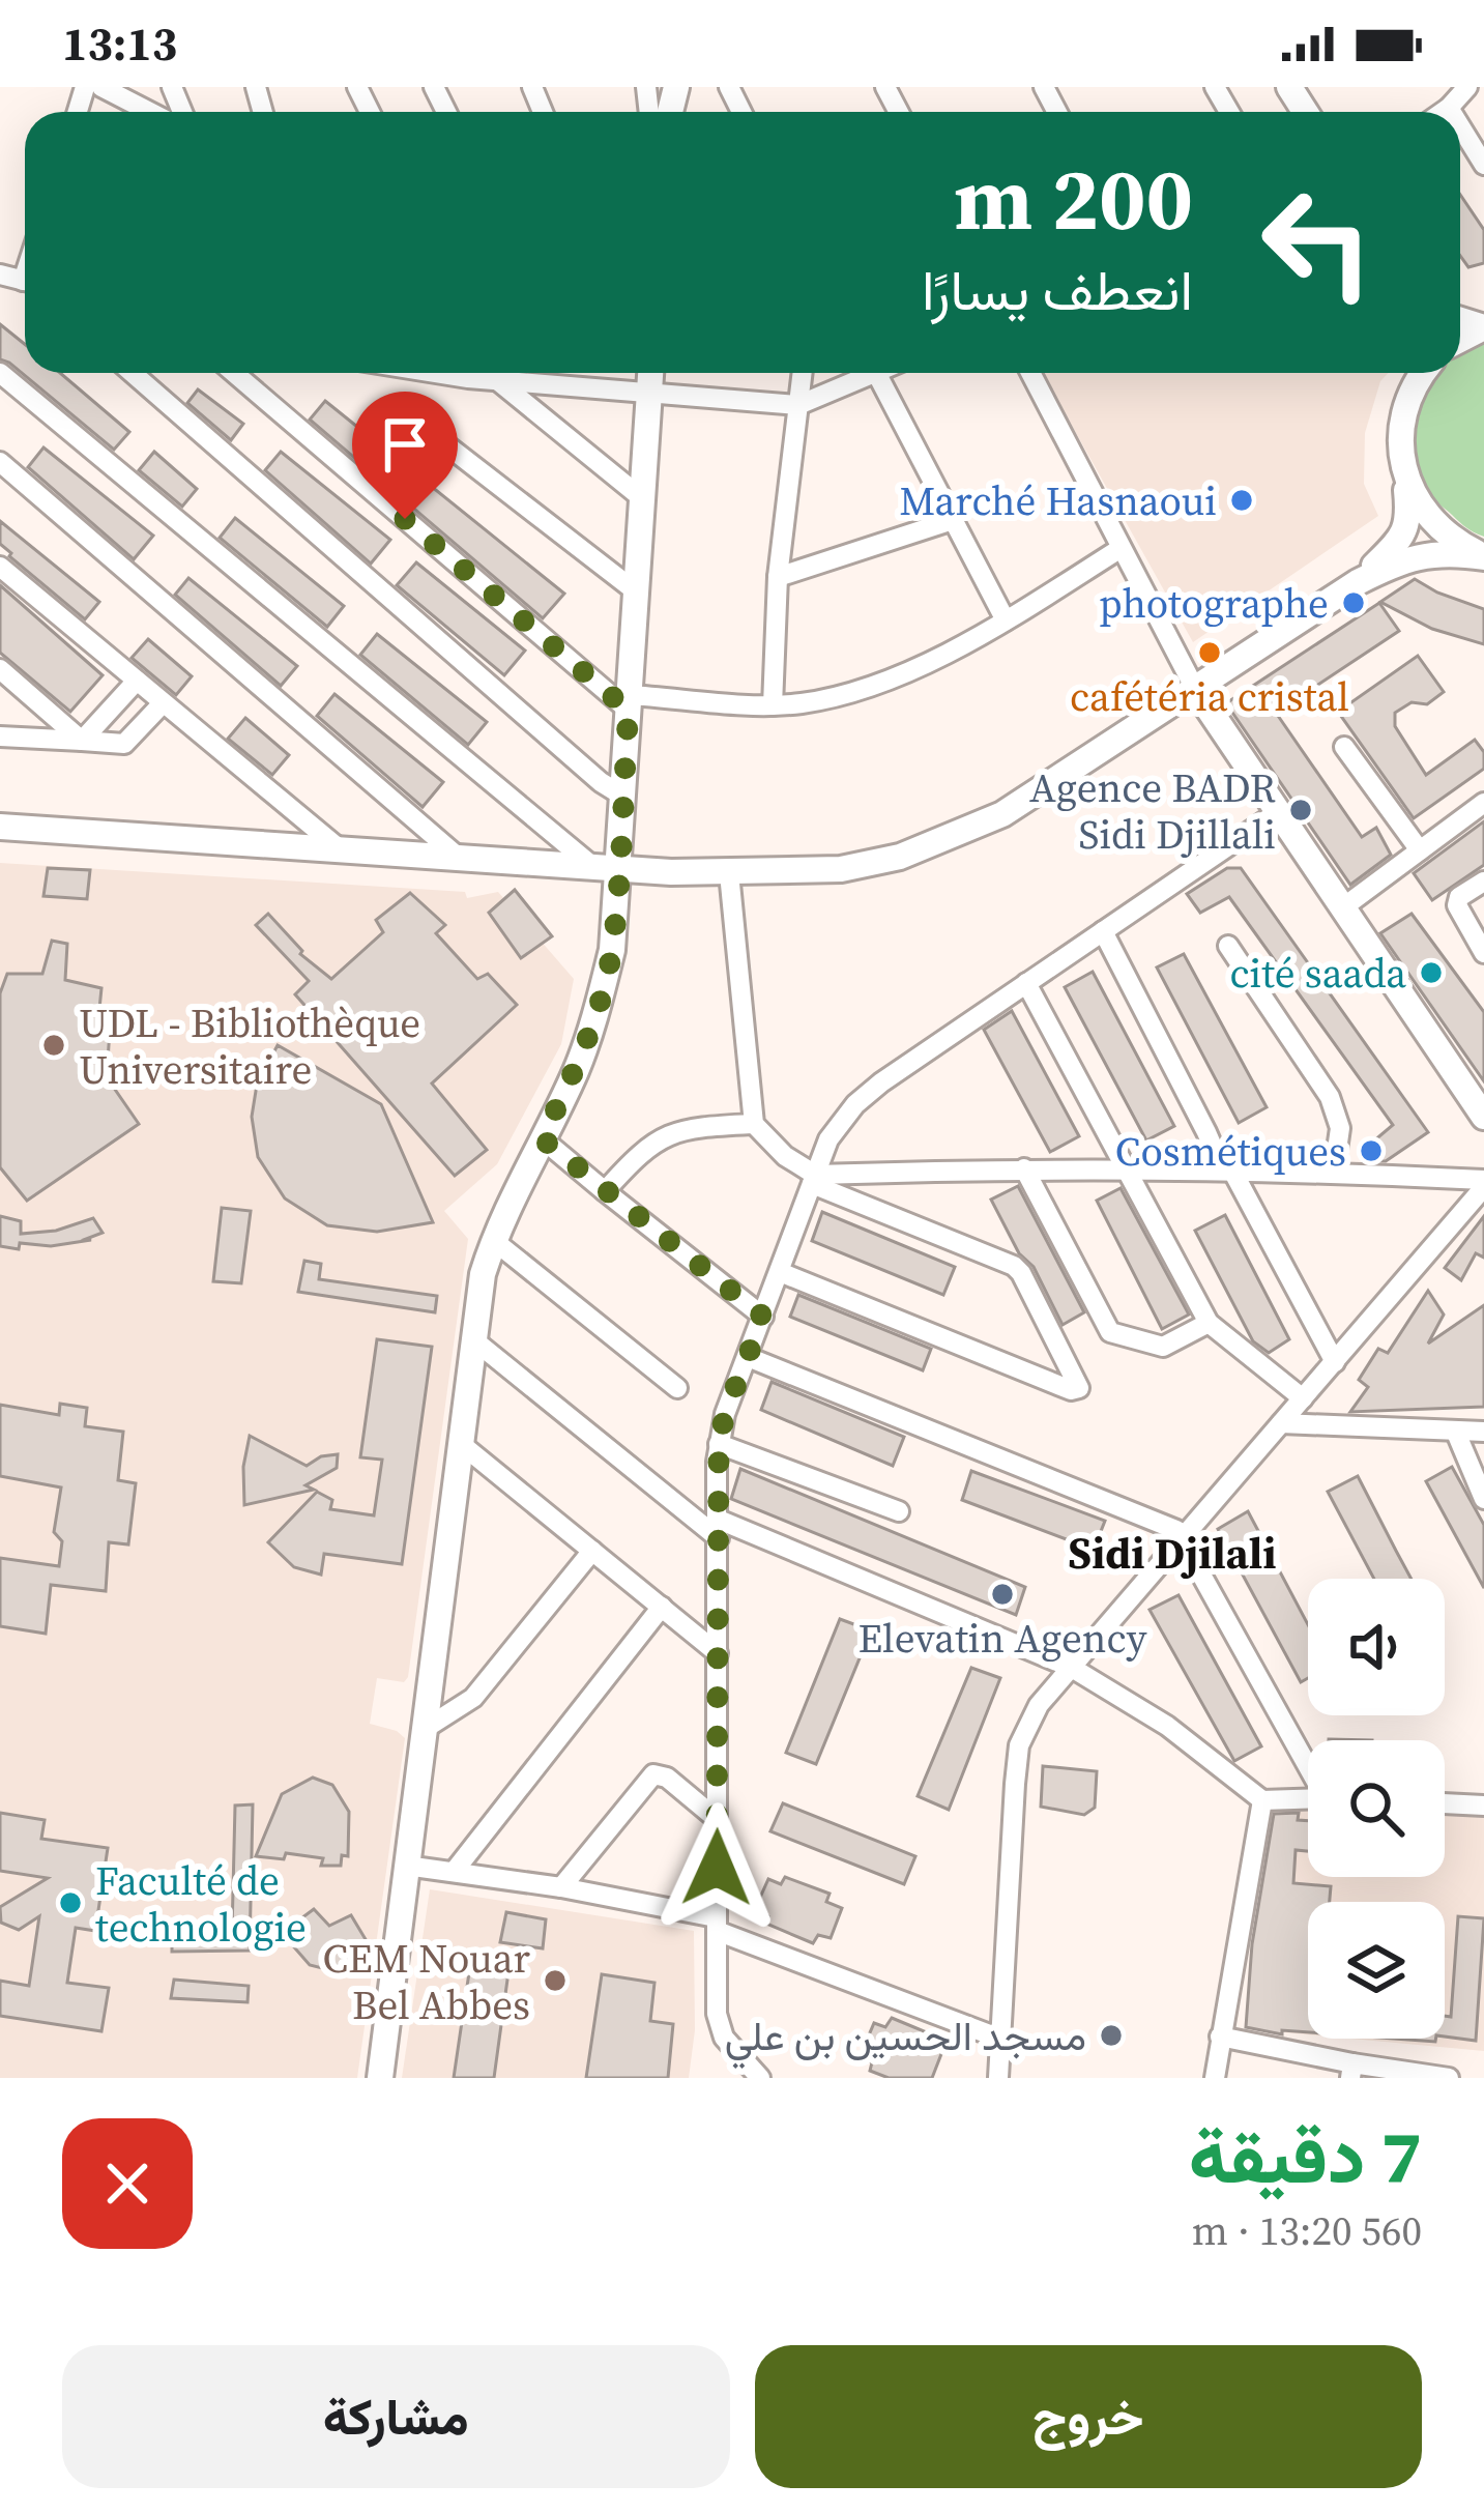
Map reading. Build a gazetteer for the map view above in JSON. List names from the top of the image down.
{
  "districts": ["Sidi Djilali"],
  "places": [
    "Marché Hasnaoui",
    "photographe",
    "cafétéria cristal",
    "Agence BADR Sidi Djillali",
    "cité saada",
    "UDL - Bibliothèque Universitaire",
    "Cosmétiques",
    "Elevatin Agency",
    "Faculté de technologie",
    "CEM Nouar Bel Abbes",
    "مسجد الحسين بن علي"
  ],
  "page": {
    "status": "13:13",
    "turn": ["200 m", "انعطف يسارًا"],
    "heading": ["7 دقيقة", "560 m · 13:20"],
    "buttons": ["خروج", "مشاركة"]
  }
}
